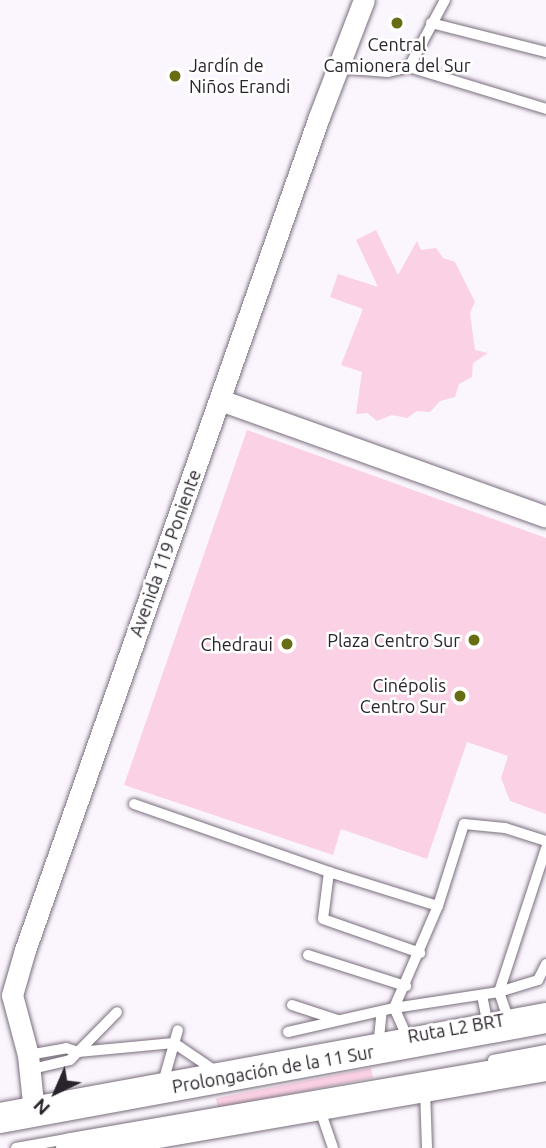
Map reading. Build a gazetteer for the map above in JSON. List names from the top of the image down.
{
  "streets": {
    "main road": ["Prolongación de la 11 Sur"],
    "street": ["Avenida 119 Poniente"],
    "lane": ["Ruta L2 BRT"]
  },
  "crossings": [
    ["Avenida 119 Poniente", "Prolongación de la 11 Sur"]
  ],
  "places": [
    "Central Camionera del Sur",
    "Jardín de Niños Erandi",
    "Plaza Centro Sur",
    "Chedraui",
    "Cinépolis Centro Sur"
  ],
  "north": "bottom left"
}
